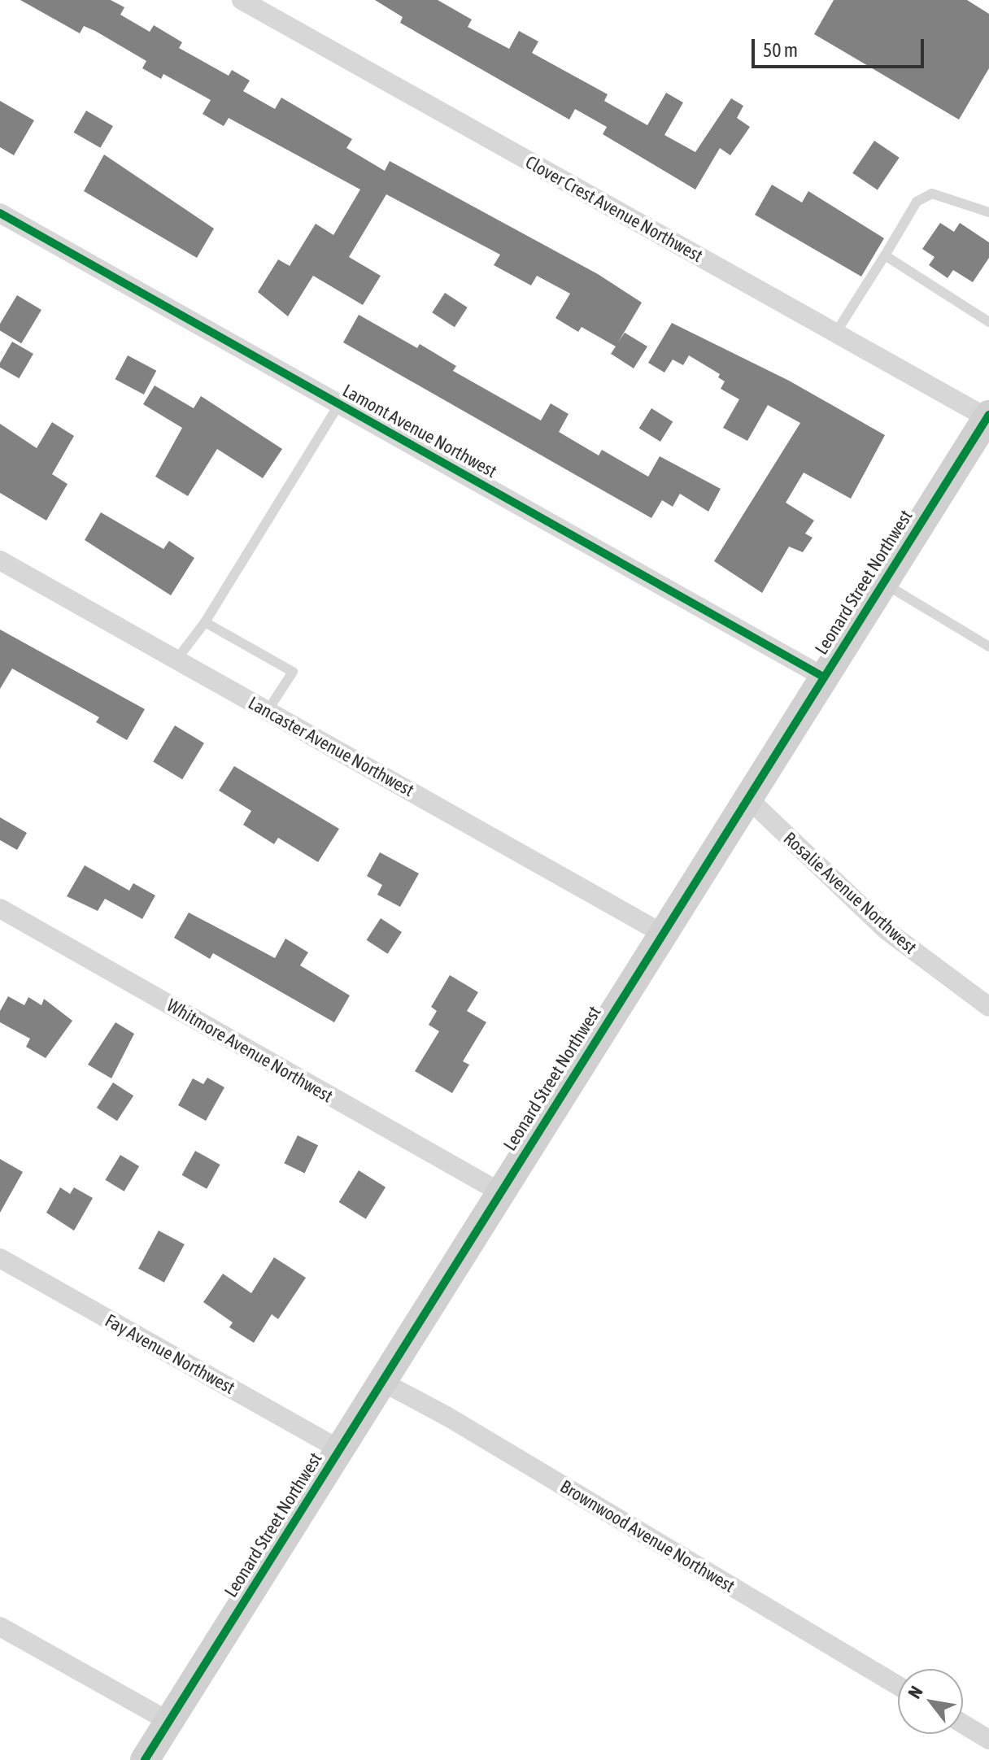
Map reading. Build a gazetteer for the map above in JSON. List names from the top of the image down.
{
  "streets": {
    "main road": ["Leonard Street Northwest"],
    "street": [
      "Clover Crest Avenue Northwest",
      "Lamont Avenue Northwest",
      "Lancaster Avenue Northwest",
      "Rosalie Avenue Northwest",
      "Whitmore Avenue Northwest",
      "Fay Avenue Northwest",
      "Brownwood Avenue Northwest"
    ]
  },
  "crossings": [
    ["Clover Crest Avenue Northwest", "Leonard Street Northwest"],
    ["Lamont Avenue Northwest", "Leonard Street Northwest"],
    ["Leonard Street Northwest", "Lancaster Avenue Northwest"],
    ["Leonard Street Northwest", "Rosalie Avenue Northwest"],
    ["Leonard Street Northwest", "Whitmore Avenue Northwest"],
    ["Leonard Street Northwest", "Fay Avenue Northwest"],
    ["Leonard Street Northwest", "Brownwood Avenue Northwest"]
  ],
  "scale_bar": "50 m",
  "north": "top left"
}
